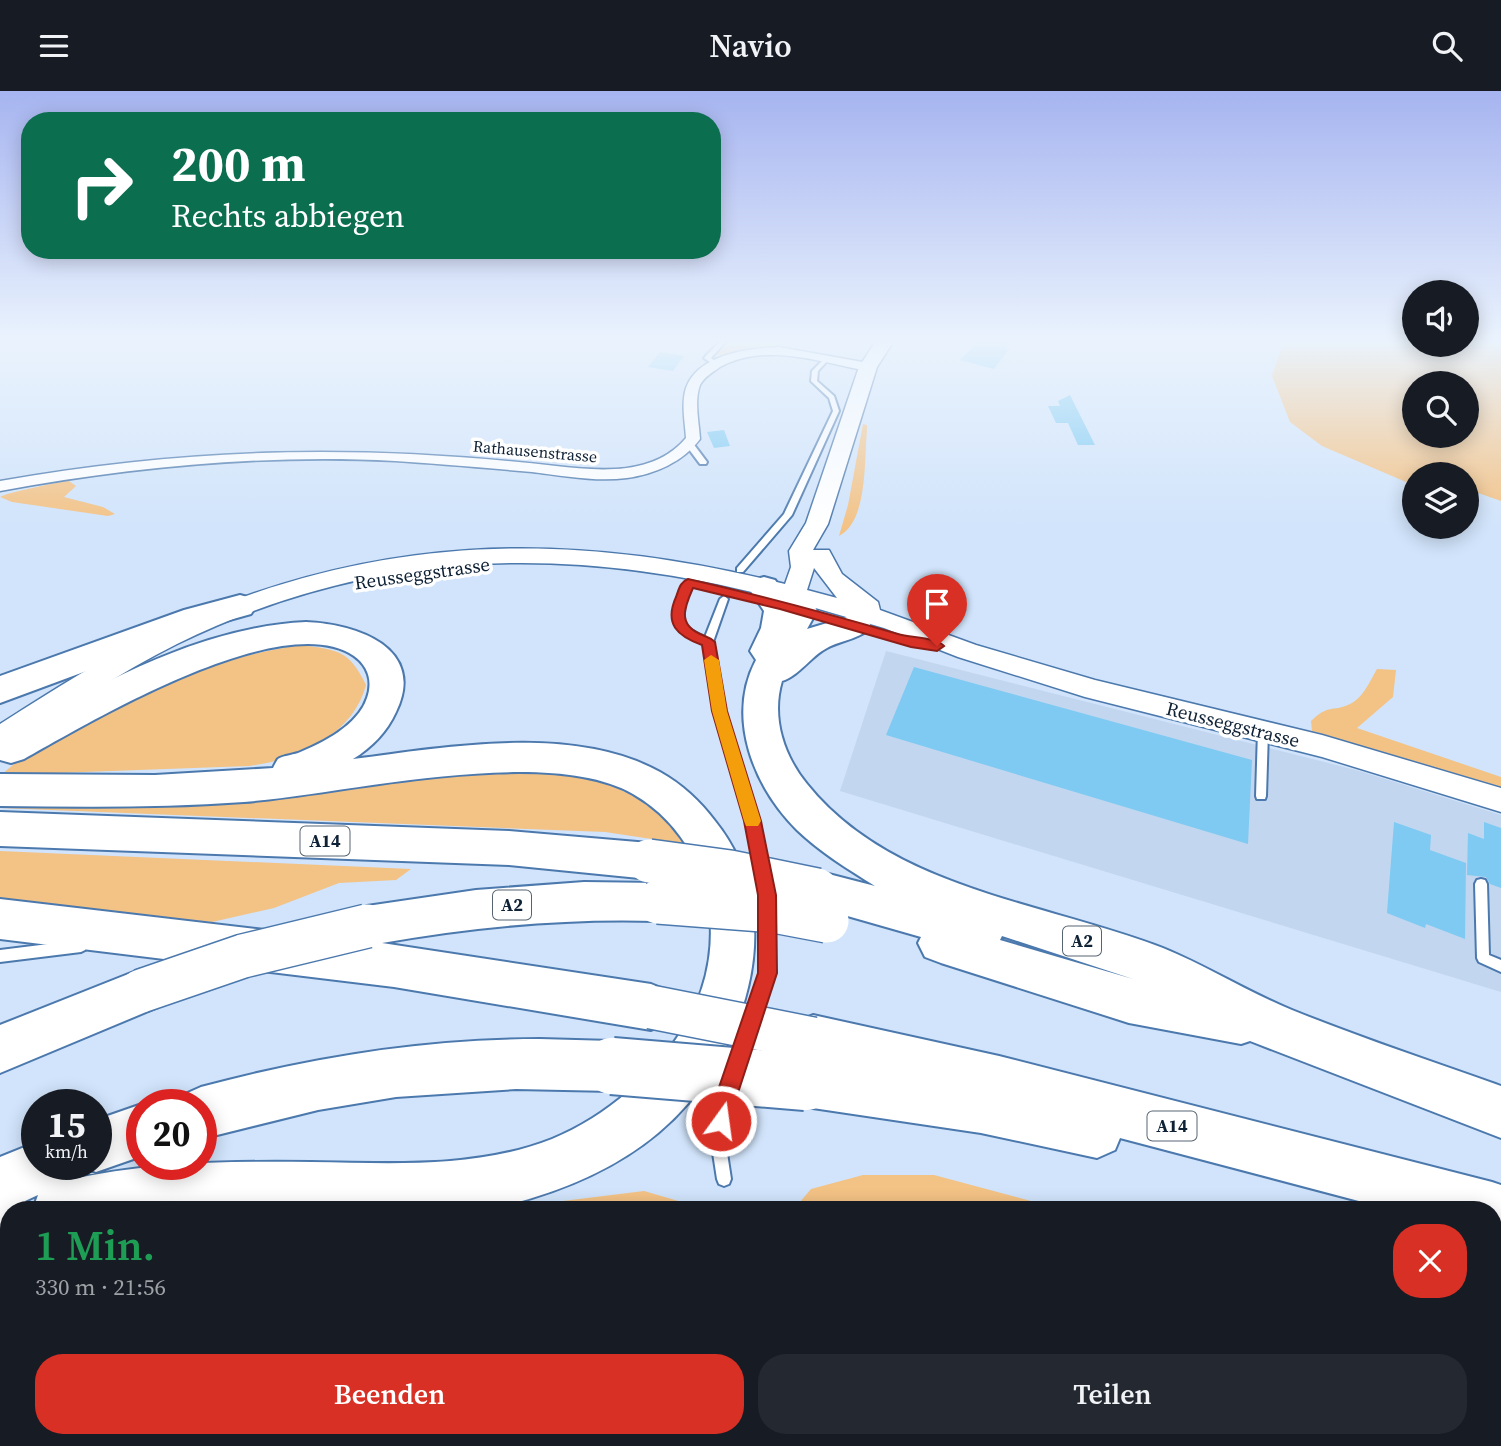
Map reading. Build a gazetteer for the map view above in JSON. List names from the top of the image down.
{
  "streets": {
    "highway": ["A14", "A2"],
    "main road": ["Reusseggstrasse"],
    "street": ["Rathausenstrasse"]
  },
  "crossings": [
    ["Reusseggstrasse", "A2"],
    ["A14", "A2"]
  ],
  "page": {
    "header": "Navio",
    "turn": ["200 m", "Rechts abbiegen"],
    "speed": "15 km/h",
    "limit": "20",
    "heading": ["1 Min.", "330 m · 21:56"],
    "buttons": ["Beenden", "Teilen"]
  }
}
